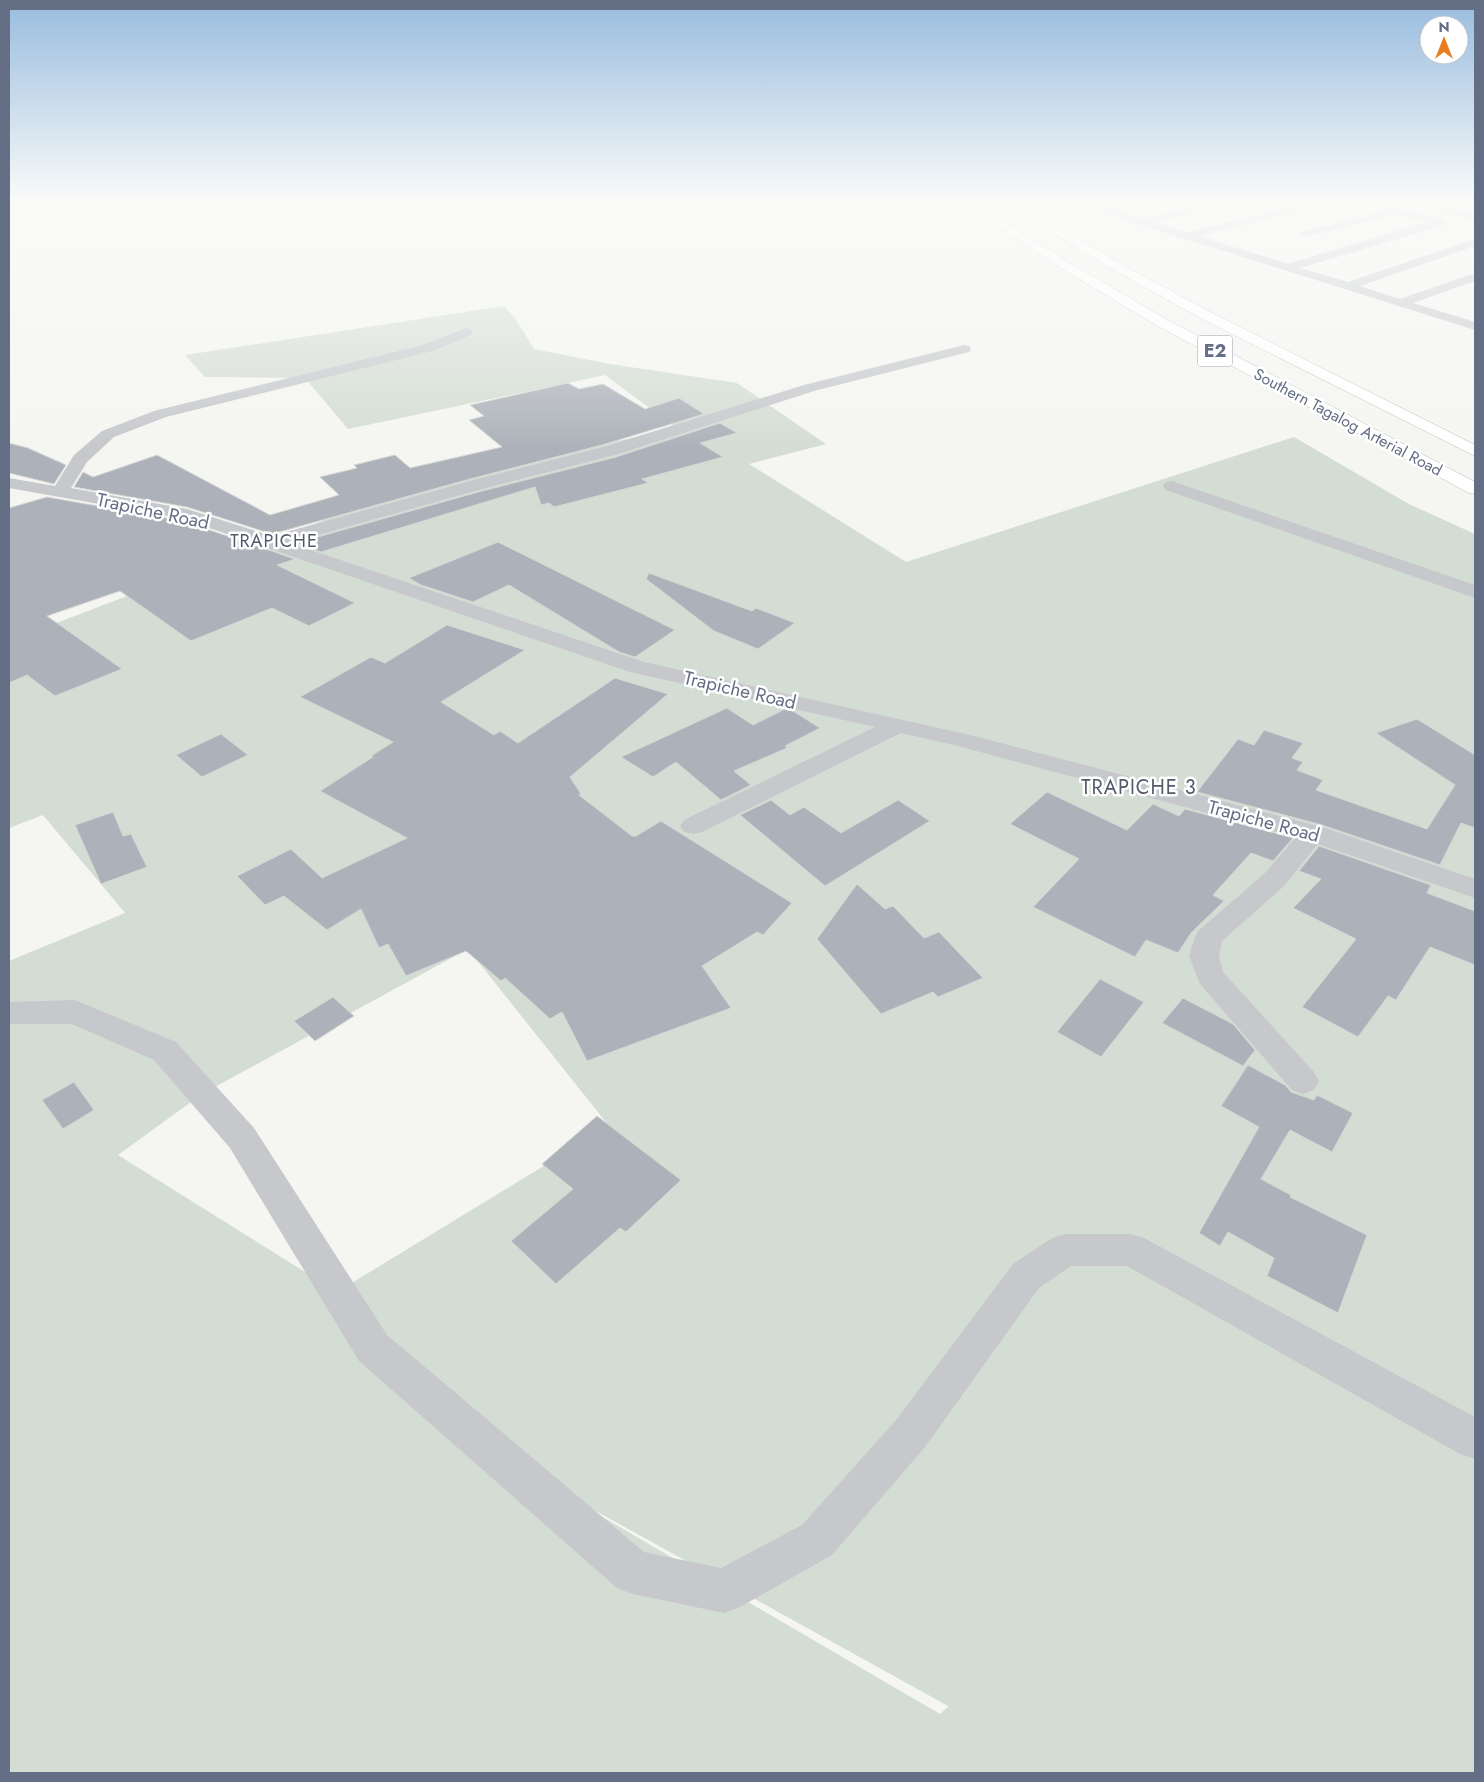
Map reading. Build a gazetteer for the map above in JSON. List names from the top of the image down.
{
  "streets": {
    "highway": ["E2", "Southern Tagalog Arterial Road"],
    "street": ["Trapiche Road"]
  },
  "districts": ["TRAPICHE", "TRAPICHE 3"],
  "north": "top"
}
